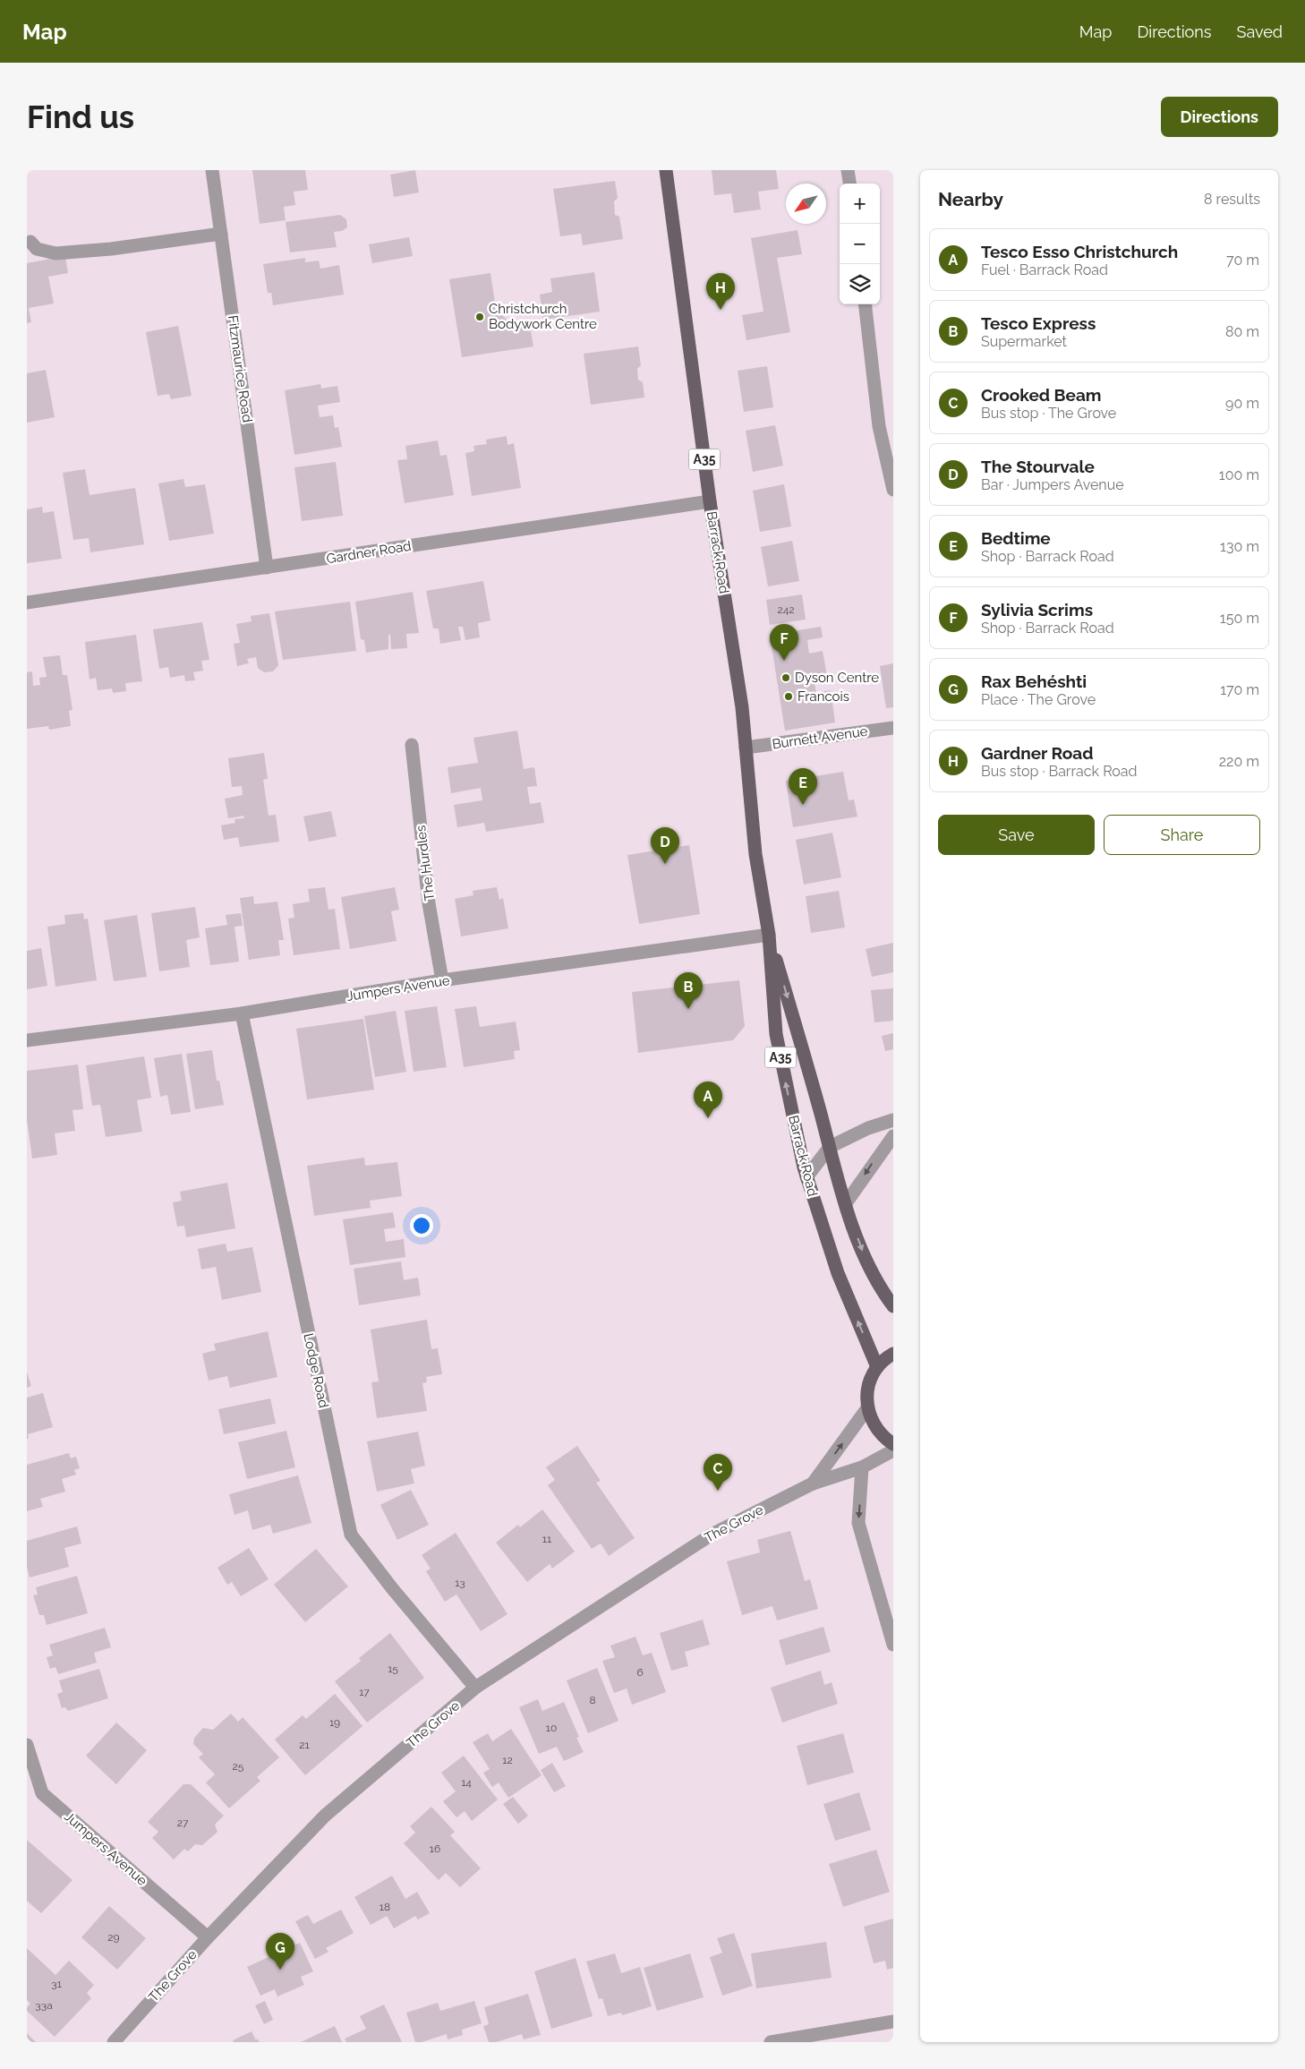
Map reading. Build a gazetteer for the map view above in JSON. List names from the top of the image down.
{
  "streets": {
    "main road": ["A35", "Barrack Road"],
    "street": [
      "Fitzmaurice Road",
      "Gardner Road",
      "Burnett Avenue",
      "The Hurdles",
      "Jumpers Avenue",
      "Lodge Road",
      "The Grove"
    ]
  },
  "crossings": [
    ["Fitzmaurice Road", "Gardner Road"],
    ["Gardner Road", "Barrack Road"],
    ["Barrack Road", "Burnett Avenue"],
    ["Barrack Road", "Jumpers Avenue"],
    ["The Hurdles", "Jumpers Avenue"],
    ["Jumpers Avenue", "Lodge Road"],
    ["Jumpers Avenue", "The Grove"],
    ["Lodge Road", "The Grove"]
  ],
  "places": ["Christchurch Bodywork Centre", "Dyson Centre", "Francois"],
  "house_numbers": [
    "242",
    "11",
    "13",
    "15",
    "6",
    "17",
    "8",
    "19",
    "10",
    "21",
    "12",
    "25",
    "14",
    "27",
    "16",
    "18",
    "29",
    "31",
    "33a"
  ],
  "north": "bottom left",
  "page": {
    "header": "Map",
    "nav": ["Map", "Directions", "Saved"],
    "buttons": [
      "Directions",
      ["Save", "Share"]
    ],
    "title": "Find us",
    "heading": ["Nearby", "8 results"],
    "map_buttons": ["+", "−"],
    "list": [
      {
        "mark": "A",
        "name": "Tesco Esso Christchurch",
        "note": "Fuel · Barrack Road",
        "value": "70 m"
      },
      {
        "mark": "B",
        "name": "Tesco Express",
        "note": "Supermarket",
        "value": "80 m"
      },
      {
        "mark": "C",
        "name": "Crooked Beam",
        "note": "Bus stop · The Grove",
        "value": "90 m"
      },
      {
        "mark": "D",
        "name": "The Stourvale",
        "note": "Bar · Jumpers Avenue",
        "value": "100 m"
      },
      {
        "mark": "E",
        "name": "Bedtime",
        "note": "Shop · Barrack Road",
        "value": "130 m"
      },
      {
        "mark": "F",
        "name": "Sylivia Scrims",
        "note": "Shop · Barrack Road",
        "value": "150 m"
      },
      {
        "mark": "G",
        "name": "Rax Behéshti",
        "note": "Place · The Grove",
        "value": "170 m"
      },
      {
        "mark": "H",
        "name": "Gardner Road",
        "note": "Bus stop · Barrack Road",
        "value": "220 m"
      }
    ],
    "pins": [
      "H",
      "F",
      "E",
      "D",
      "B",
      "A",
      "C",
      "G"
    ]
  }
}
